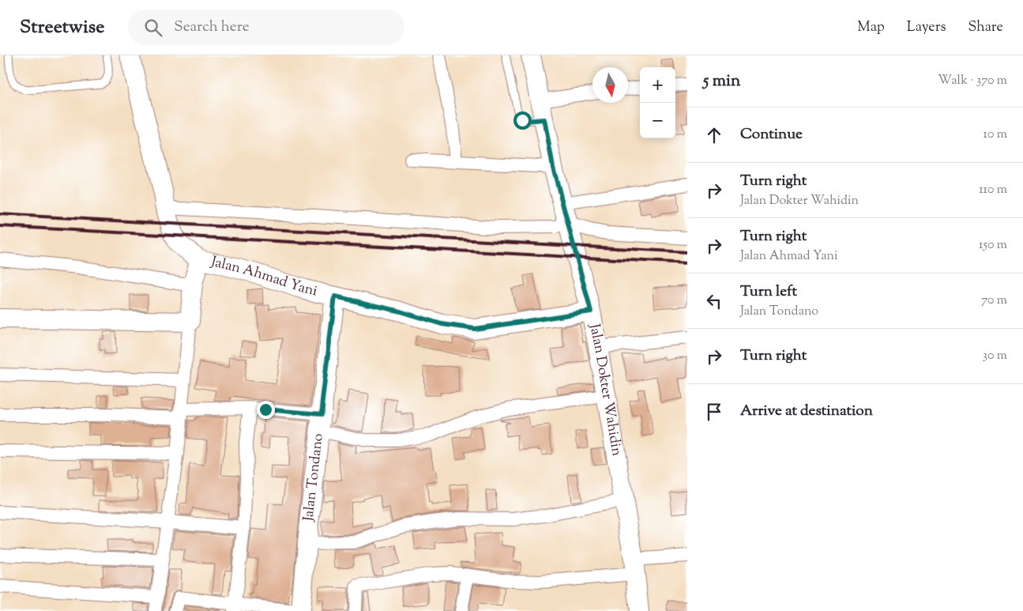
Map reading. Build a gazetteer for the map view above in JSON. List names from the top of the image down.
{
  "streets": {
    "street": ["Jalan Ahmad Yani", "Jalan Dokter Wahidin", "Jalan Tondano"]
  },
  "crossings": [
    ["Jalan Ahmad Yani", "Jalan Dokter Wahidin"],
    ["Jalan Ahmad Yani", "Jalan Tondano"]
  ],
  "north": "bottom",
  "page": {
    "header": "Streetwise",
    "search": "Search here",
    "nav": ["Map", "Layers", "Share"],
    "heading": ["5 min", "Walk · 370 m"],
    "map_buttons": ["+", "−"],
    "list": [
      ["Continue", "10 m"],
      ["Turn right", "Jalan Dokter Wahidin", "110 m"],
      ["Turn right", "Jalan Ahmad Yani", "150 m"],
      ["Turn left", "Jalan Tondano", "70 m"],
      ["Turn right", "30 m"],
      "Arrive at destination"
    ]
  }
}
